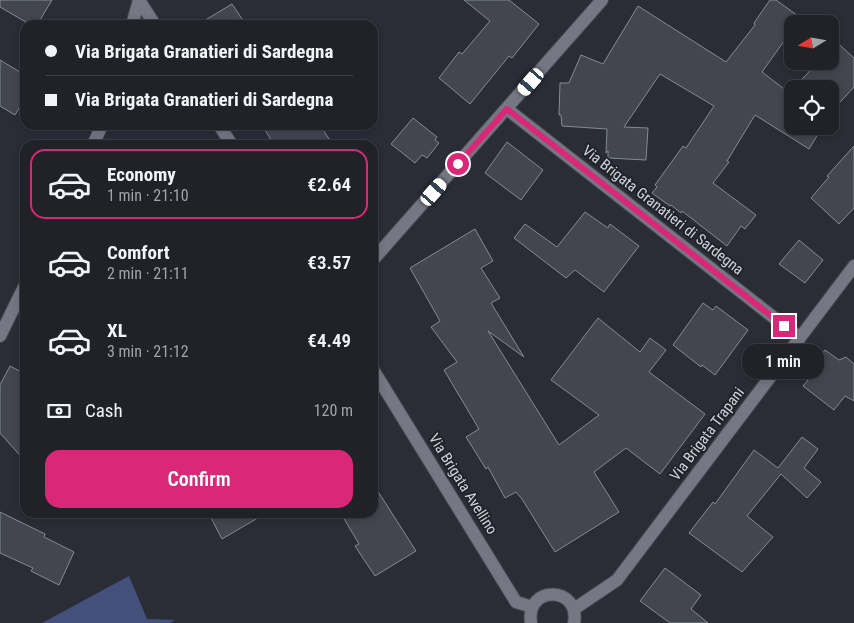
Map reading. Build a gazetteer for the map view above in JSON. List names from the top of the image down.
{
  "streets": {
    "street": ["Via Brigata Granatieri di Sardegna", "Via Brigata Trapani", "Via Brigata Avellino"]
  },
  "crossings": [
    ["Via Brigata Granatieri di Sardegna", "Via Brigata Trapani"]
  ],
  "north": "left",
  "page": {
    "banner": ["Via Brigata Granatieri di Sardegna", "Via Brigata Granatieri di Sardegna"],
    "list": [
      {
        "name": "Economy",
        "note": "1 min · 21:10",
        "value": "€2.64"
      },
      {
        "name": "Comfort",
        "note": "2 min · 21:11",
        "value": "€3.57"
      },
      {
        "name": "XL",
        "note": "3 min · 21:12",
        "value": "€4.49"
      }
    ],
    "bubble": "1 min",
    "pay": ["Cash", "120 m"],
    "buttons": "Confirm"
  }
}
